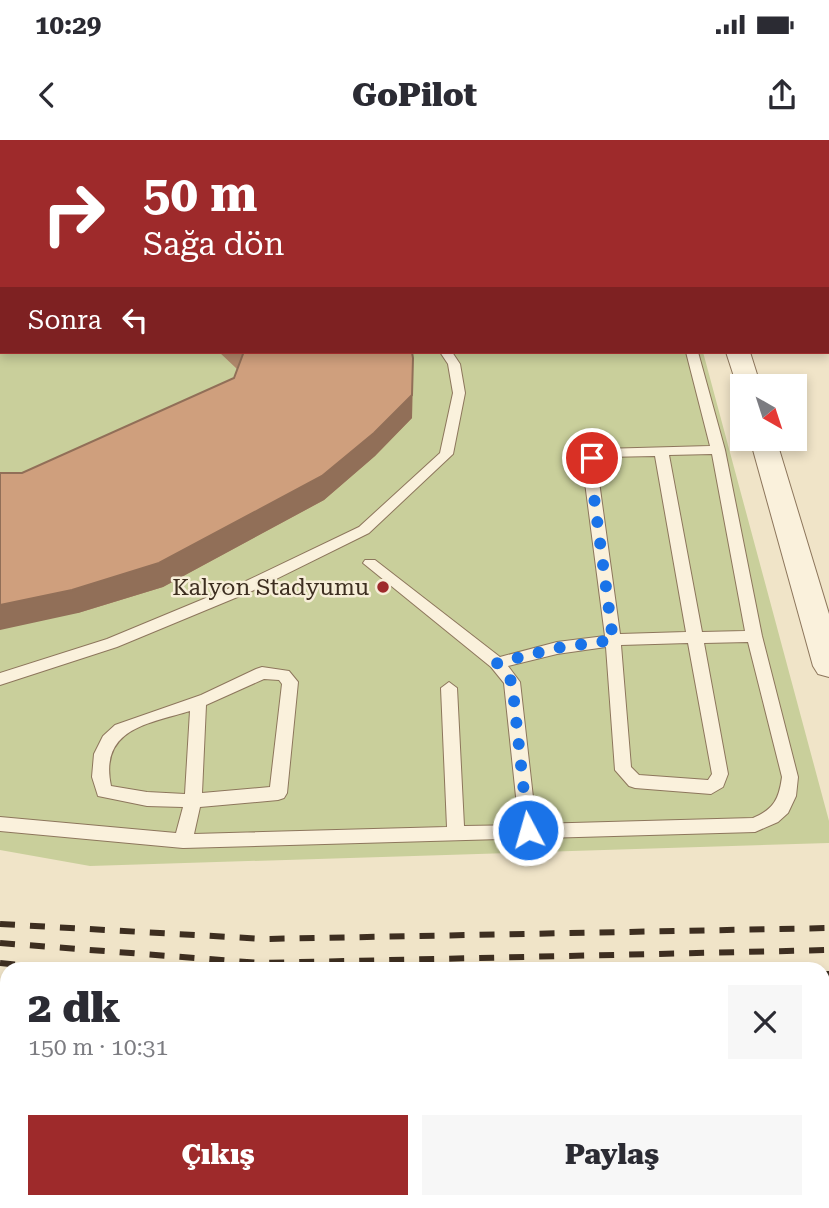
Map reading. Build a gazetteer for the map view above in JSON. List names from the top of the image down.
{
  "places": ["Kalyon Stadyumu"],
  "north": "bottom right",
  "page": {
    "status": "10:29",
    "header": "GoPilot",
    "turn": ["50 m", "Sağa dön"],
    "then": "Sonra",
    "heading": ["2 dk", "150 m · 10:31"],
    "buttons": ["Çıkış", "Paylaş"]
  }
}
